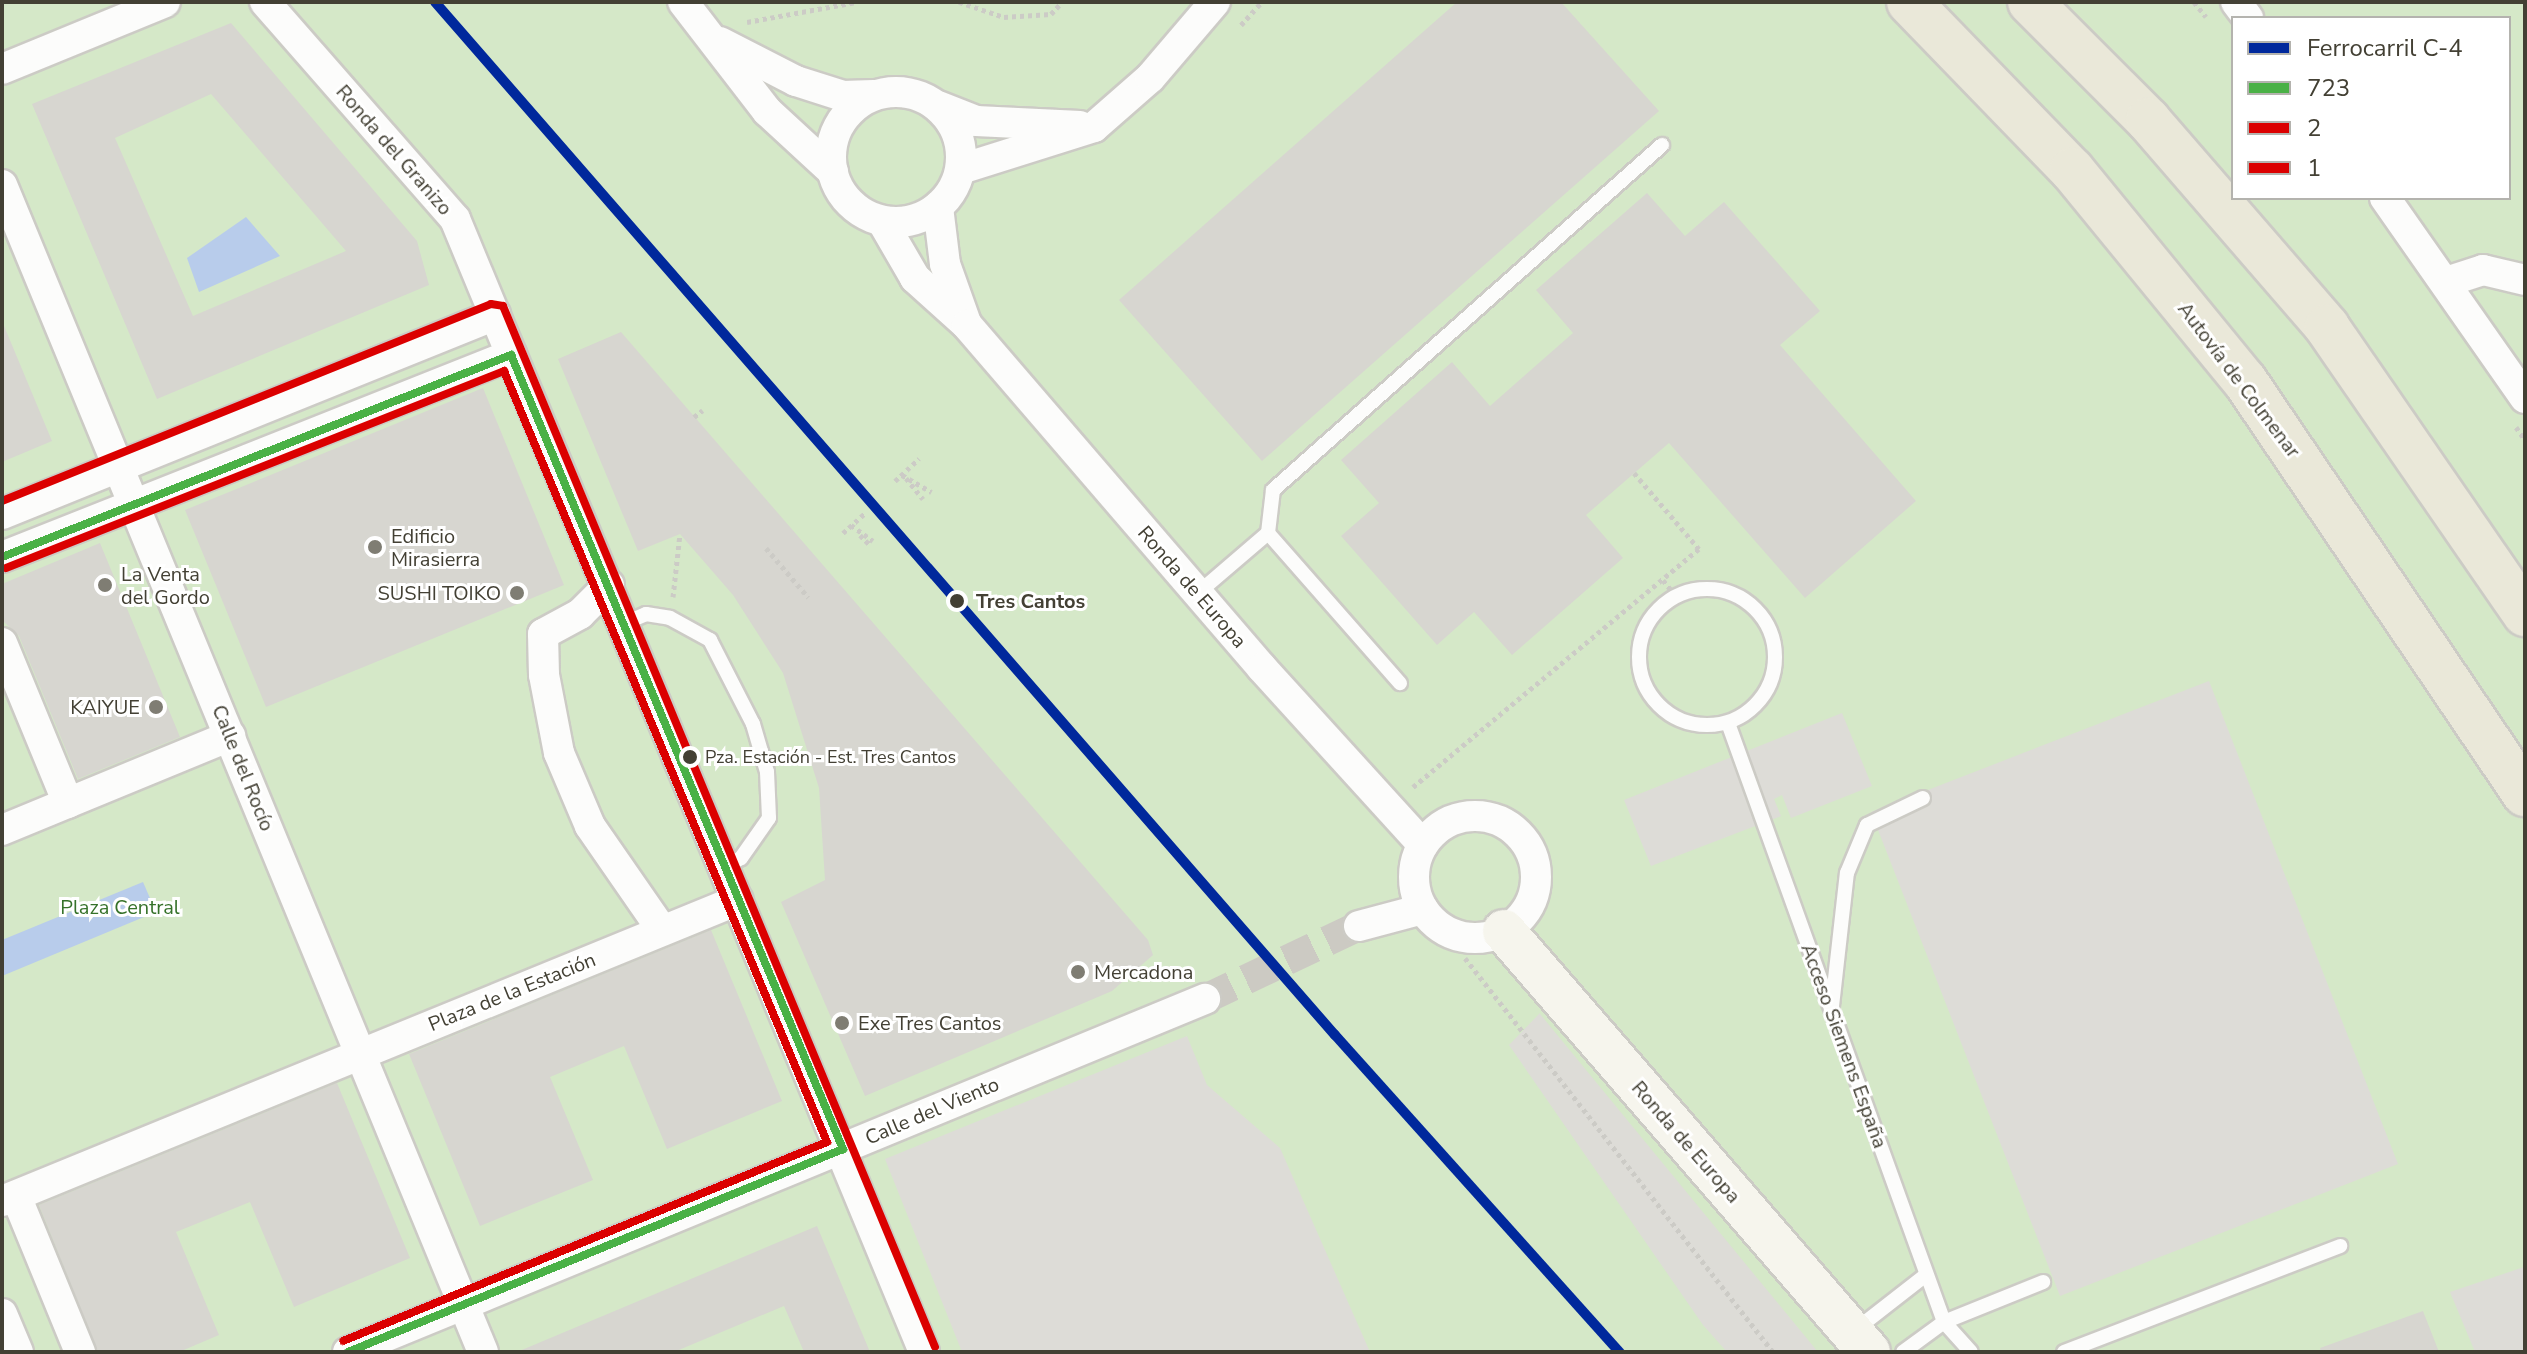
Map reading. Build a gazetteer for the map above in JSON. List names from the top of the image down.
{
  "streets": {
    "highway": ["Autovía de Colmenar"],
    "street": [
      "Ronda del Granizo",
      "Ronda de Europa",
      "Calle del Rocío",
      "Plaza de la Estación",
      "Calle del Viento"
    ],
    "lane": ["Acceso Siemens España"]
  },
  "crossings": [
    ["Calle del Rocío", "Plaza de la Estación"],
    ["Calle del Rocío", "Calle del Viento"]
  ],
  "parks": ["Plaza Central"],
  "places": [
    "Edificio Mirasierra",
    "La Venta del Gordo",
    "SUSHI TOIKO",
    "Tres Cantos",
    "KAIYUE",
    "Pza. Estación - Est. Tres Cantos",
    "Mercadona",
    "Exe Tres Cantos"
  ],
  "lines": [
    "rail line C-4",
    "transit line 1",
    "transit line 723",
    "transit line 2"
  ],
  "legend": [
    "Ferrocarril C-4",
    "723",
    "2",
    "1"
  ]
}
